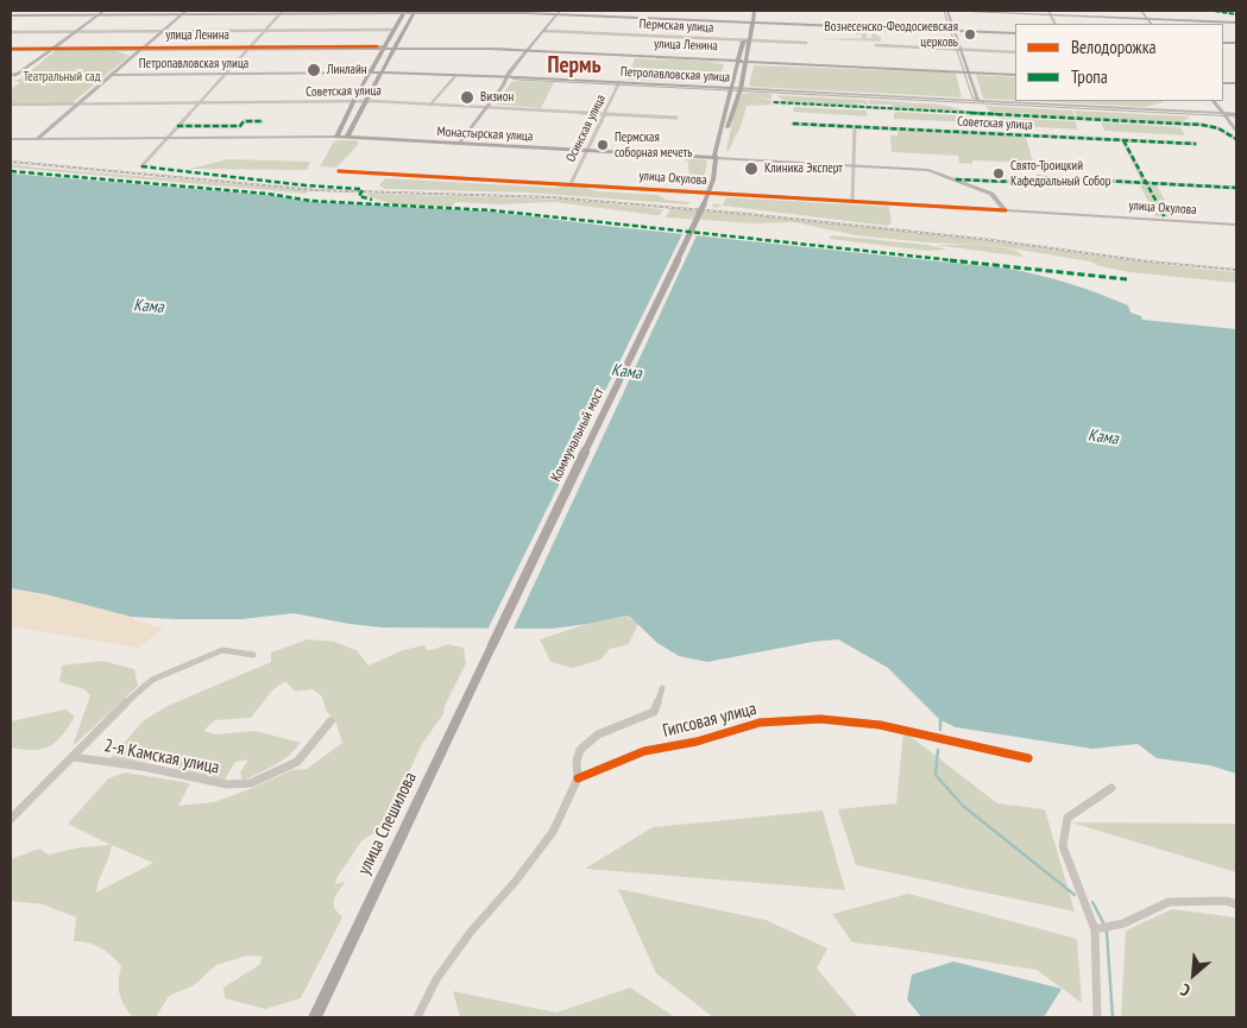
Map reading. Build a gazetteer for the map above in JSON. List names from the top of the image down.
{
  "streets": {
    "main road": [
      "улица Ленина",
      "Петропавловская улица",
      "Монастырская улица",
      "улица Окулова",
      "Коммунальный мост",
      "улица Спешилова"
    ],
    "street": [
      "Пермская улица",
      "Советская улица",
      "Осинская улица",
      "Гипсовая улица",
      "2-я Камская улица"
    ]
  },
  "crossings": [
    ["Петропавловская улица", "Осинская улица"],
    ["Советская улица", "Осинская улица"],
    ["Осинская улица", "Монастырская улица"],
    ["Осинская улица", "улица Окулова"],
    ["Монастырская улица", "улица Окулова"],
    ["Монастырская улица", "Коммунальный мост"],
    ["улица Окулова", "Коммунальный мост"],
    ["Коммунальный мост", "улица Спешилова"]
  ],
  "districts": ["Пермь"],
  "water": ["Кама"],
  "parks": ["Театральный сад"],
  "places": [
    "Вознесенско-Феодосиевская церковь",
    "Линлайн",
    "Визион",
    "Пермская соборная мечеть",
    "Клиника Эксперт",
    "Свято-Троицкий Кафедральный Собор"
  ],
  "legend": ["Велодорожка", "Тропа"],
  "north": "bottom left"
}
